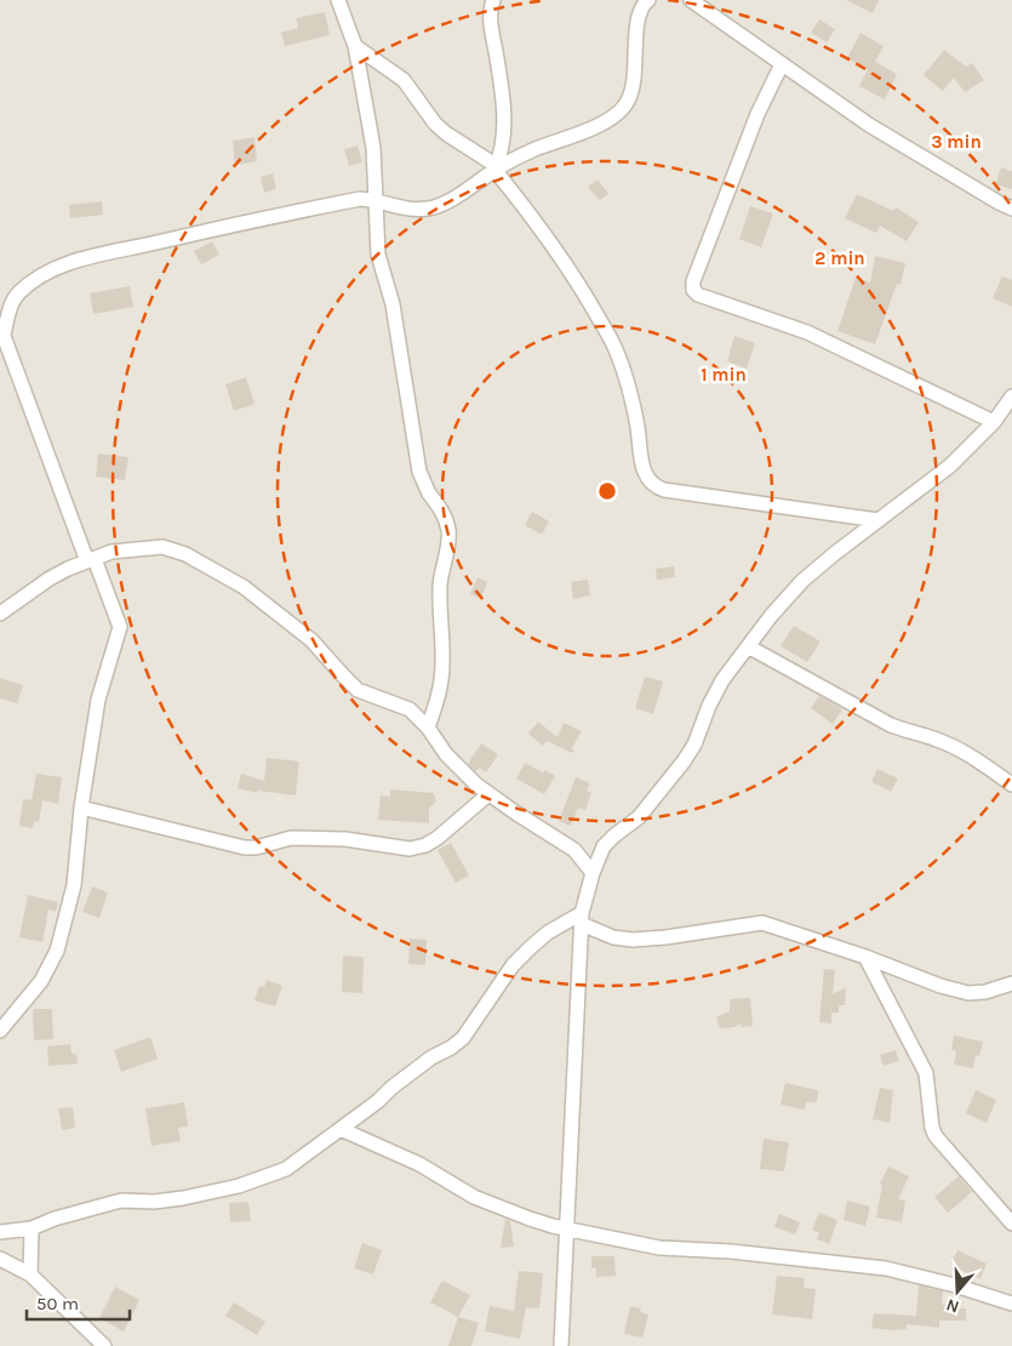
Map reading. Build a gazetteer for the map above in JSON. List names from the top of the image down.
{
  "scale_bar": "50 m",
  "north": "bottom",
  "rings": ["3 min", "2 min", "1 min"]
}
